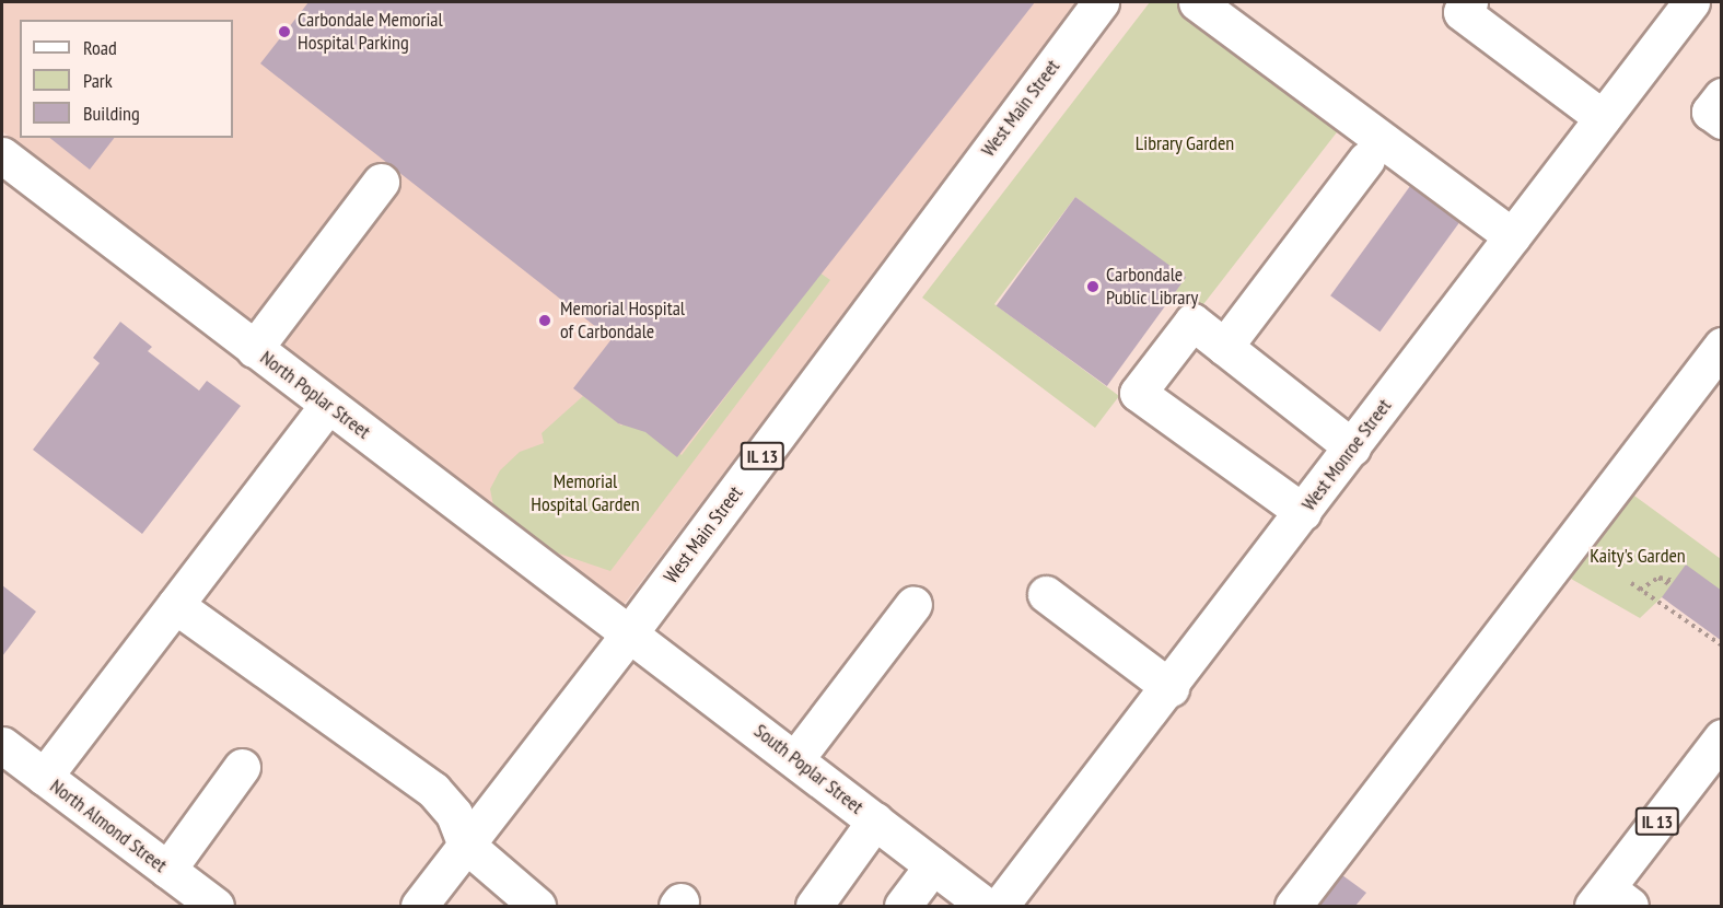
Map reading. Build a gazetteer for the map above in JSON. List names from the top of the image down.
{
  "streets": {
    "main road": [
      "West Main Street",
      "North Poplar Street",
      "West Monroe Street",
      "IL 13",
      "South Poplar Street",
      "North Almond Street"
    ]
  },
  "crossings": [
    ["West Main Street", "North Poplar Street"],
    ["West Main Street", "South Poplar Street"],
    ["North Poplar Street", "South Poplar Street"]
  ],
  "parks": ["Library Garden", "Memorial Hospital Garden", "Kaity's Garden"],
  "places": ["Carbondale Memorial Hospital Parking", "Carbondale Public Library", "Memorial Hospital of Carbondale"],
  "legend": ["Road", "Park", "Building"]
}
